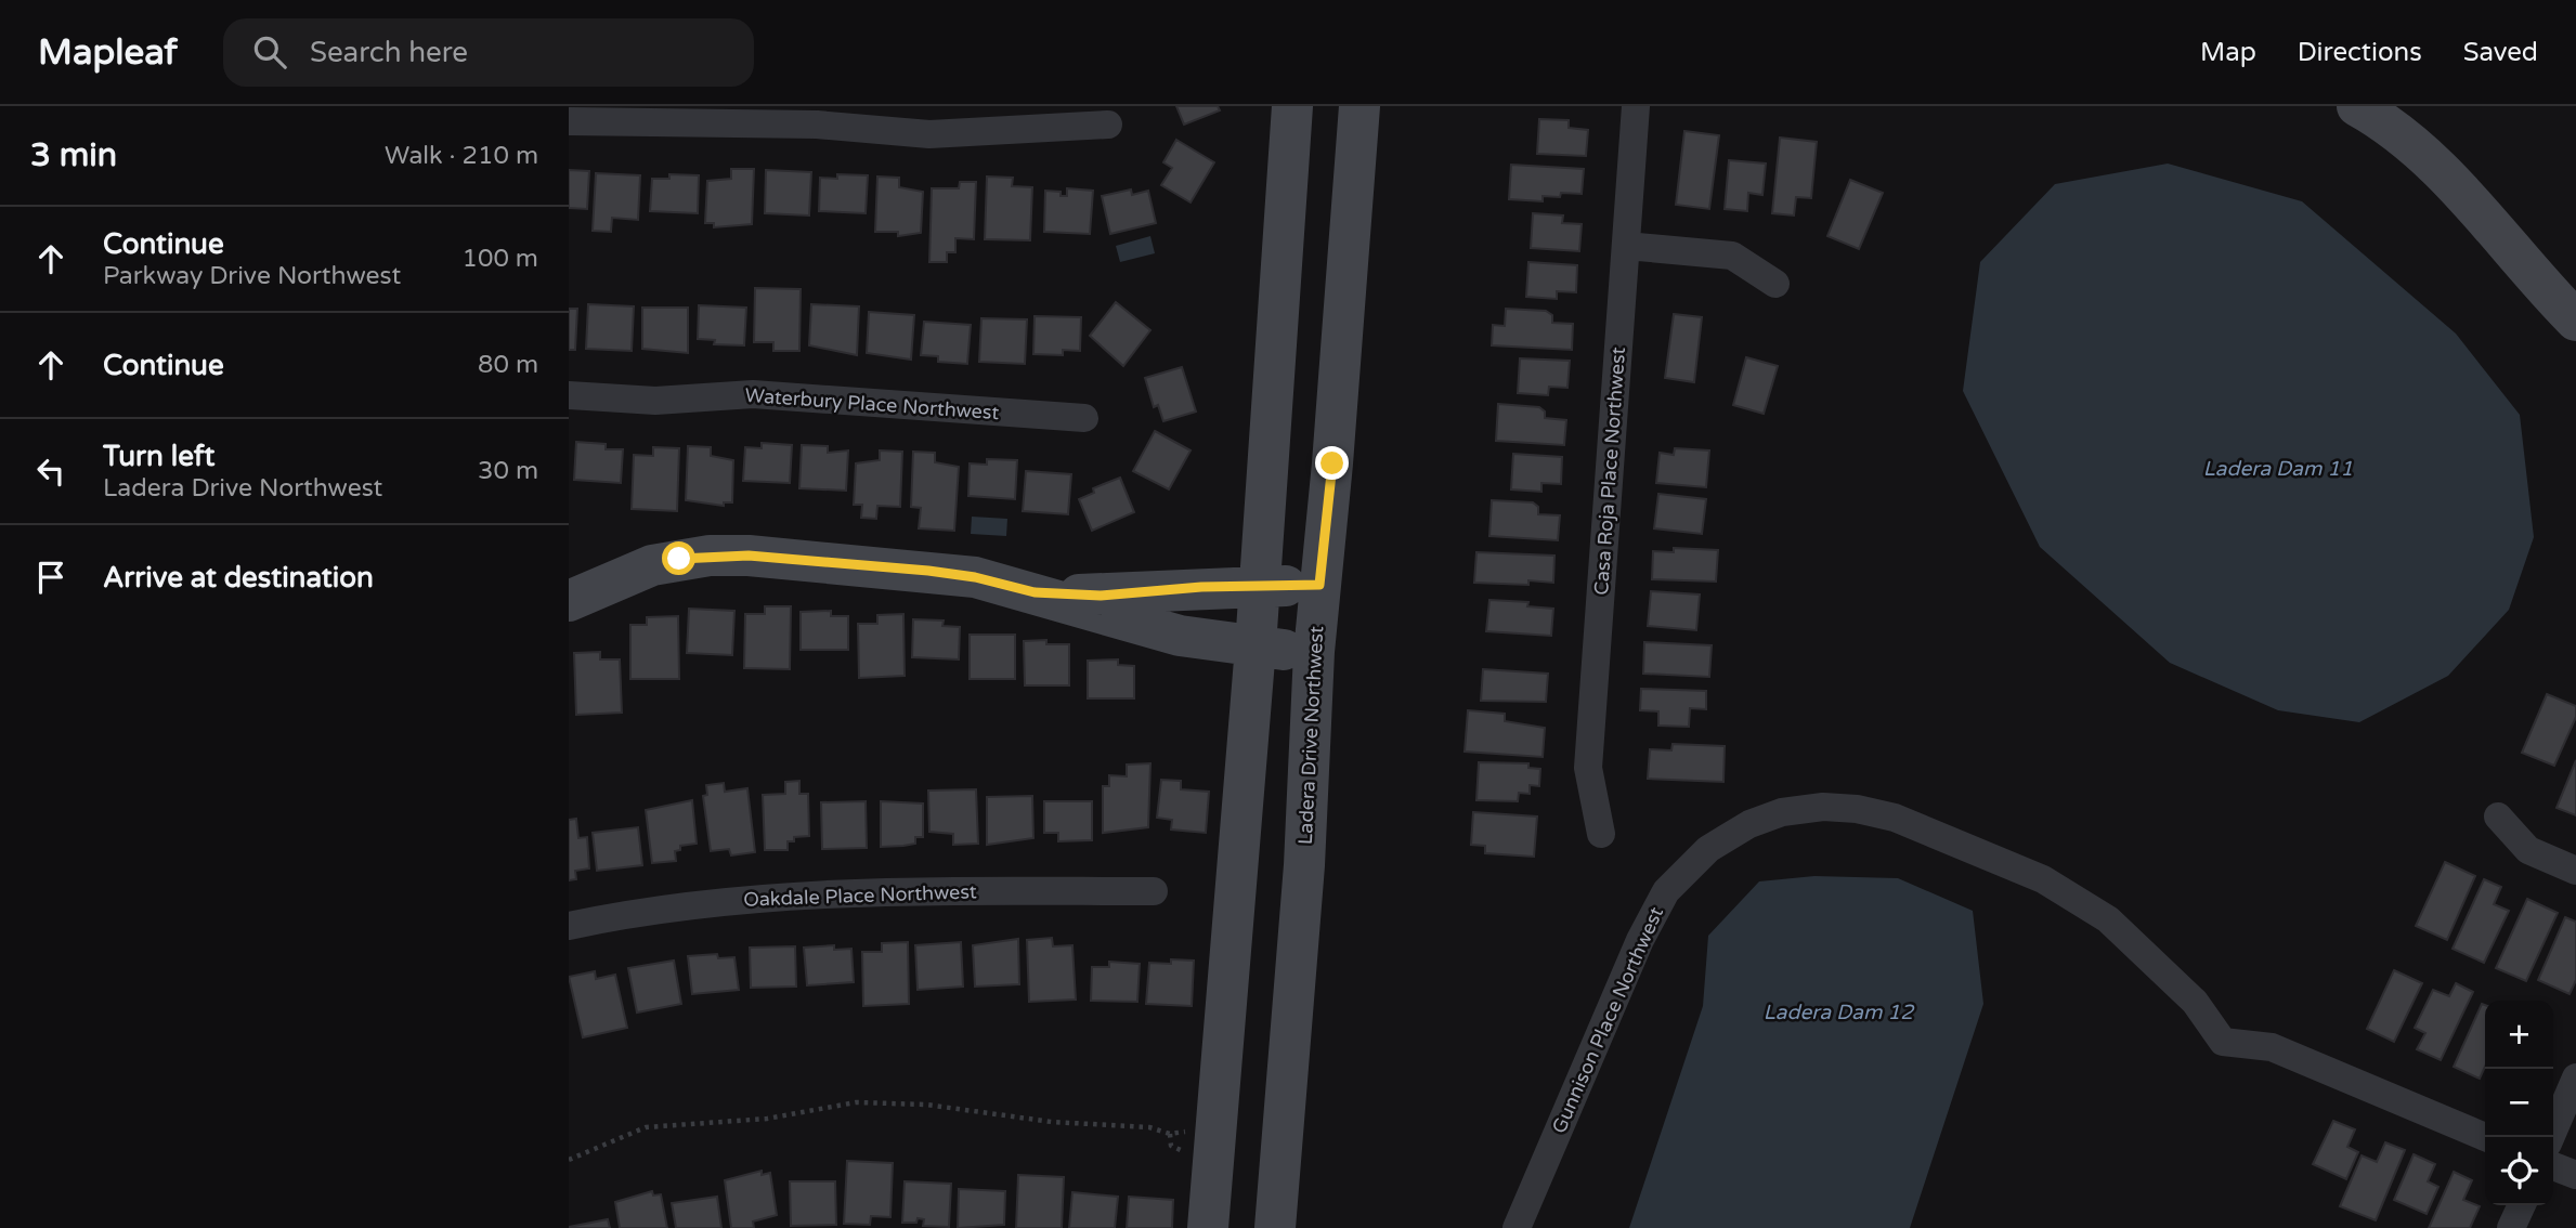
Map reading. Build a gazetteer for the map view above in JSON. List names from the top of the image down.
{
  "streets": {
    "main road": ["Ladera Drive Northwest"],
    "street": [
      "Waterbury Place Northwest",
      "Casa Roja Place Northwest",
      "Oakdale Place Northwest",
      "Gunnison Place Northwest"
    ]
  },
  "water": ["Ladera Dam 11", "Ladera Dam 12"],
  "page": {
    "header": "Mapleaf",
    "search": "Search here",
    "nav": ["Map", "Directions", "Saved"],
    "heading": ["3 min", "Walk · 210 m"],
    "list": [
      ["Continue", "Parkway Drive Northwest", "100 m"],
      ["Continue", "80 m"],
      ["Turn left", "Ladera Drive Northwest", "30 m"],
      "Arrive at destination"
    ],
    "map_buttons": ["+", "−"]
  }
}
